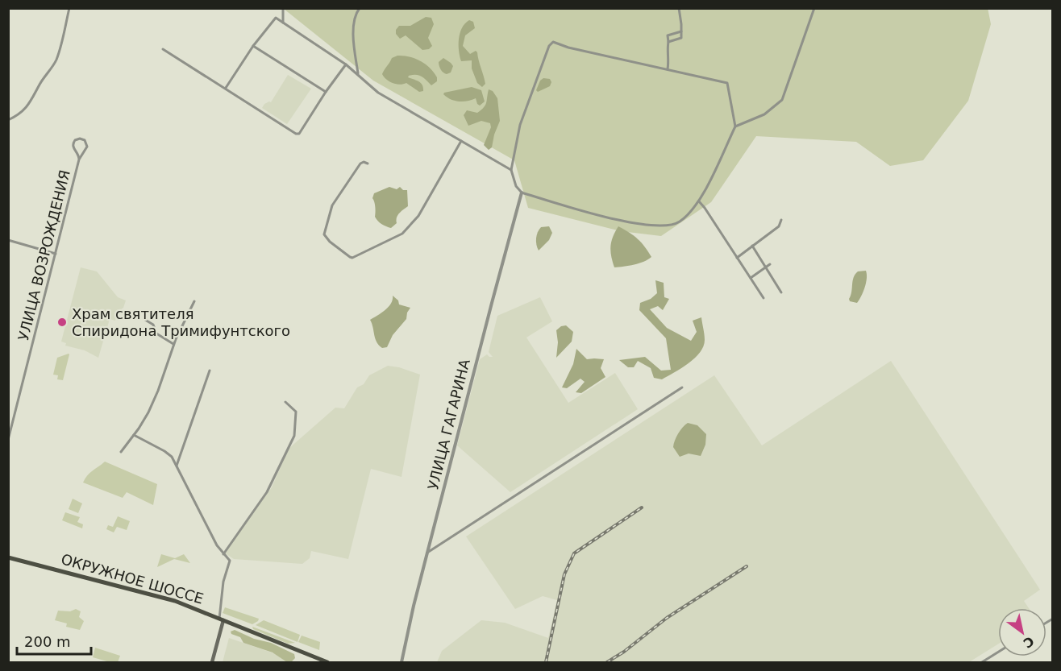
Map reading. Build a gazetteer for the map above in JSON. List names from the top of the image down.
{
  "streets": {
    "main road": ["ОКРУЖНОЕ ШОССЕ"],
    "street": ["УЛИЦА ВОЗРОЖДЕНИЯ", "УЛИЦА ГАГАРИНА"]
  },
  "places": ["Храм святителя Спиридона Тримифунтского"],
  "scale_bar": "200 m",
  "north": "bottom right"
}
